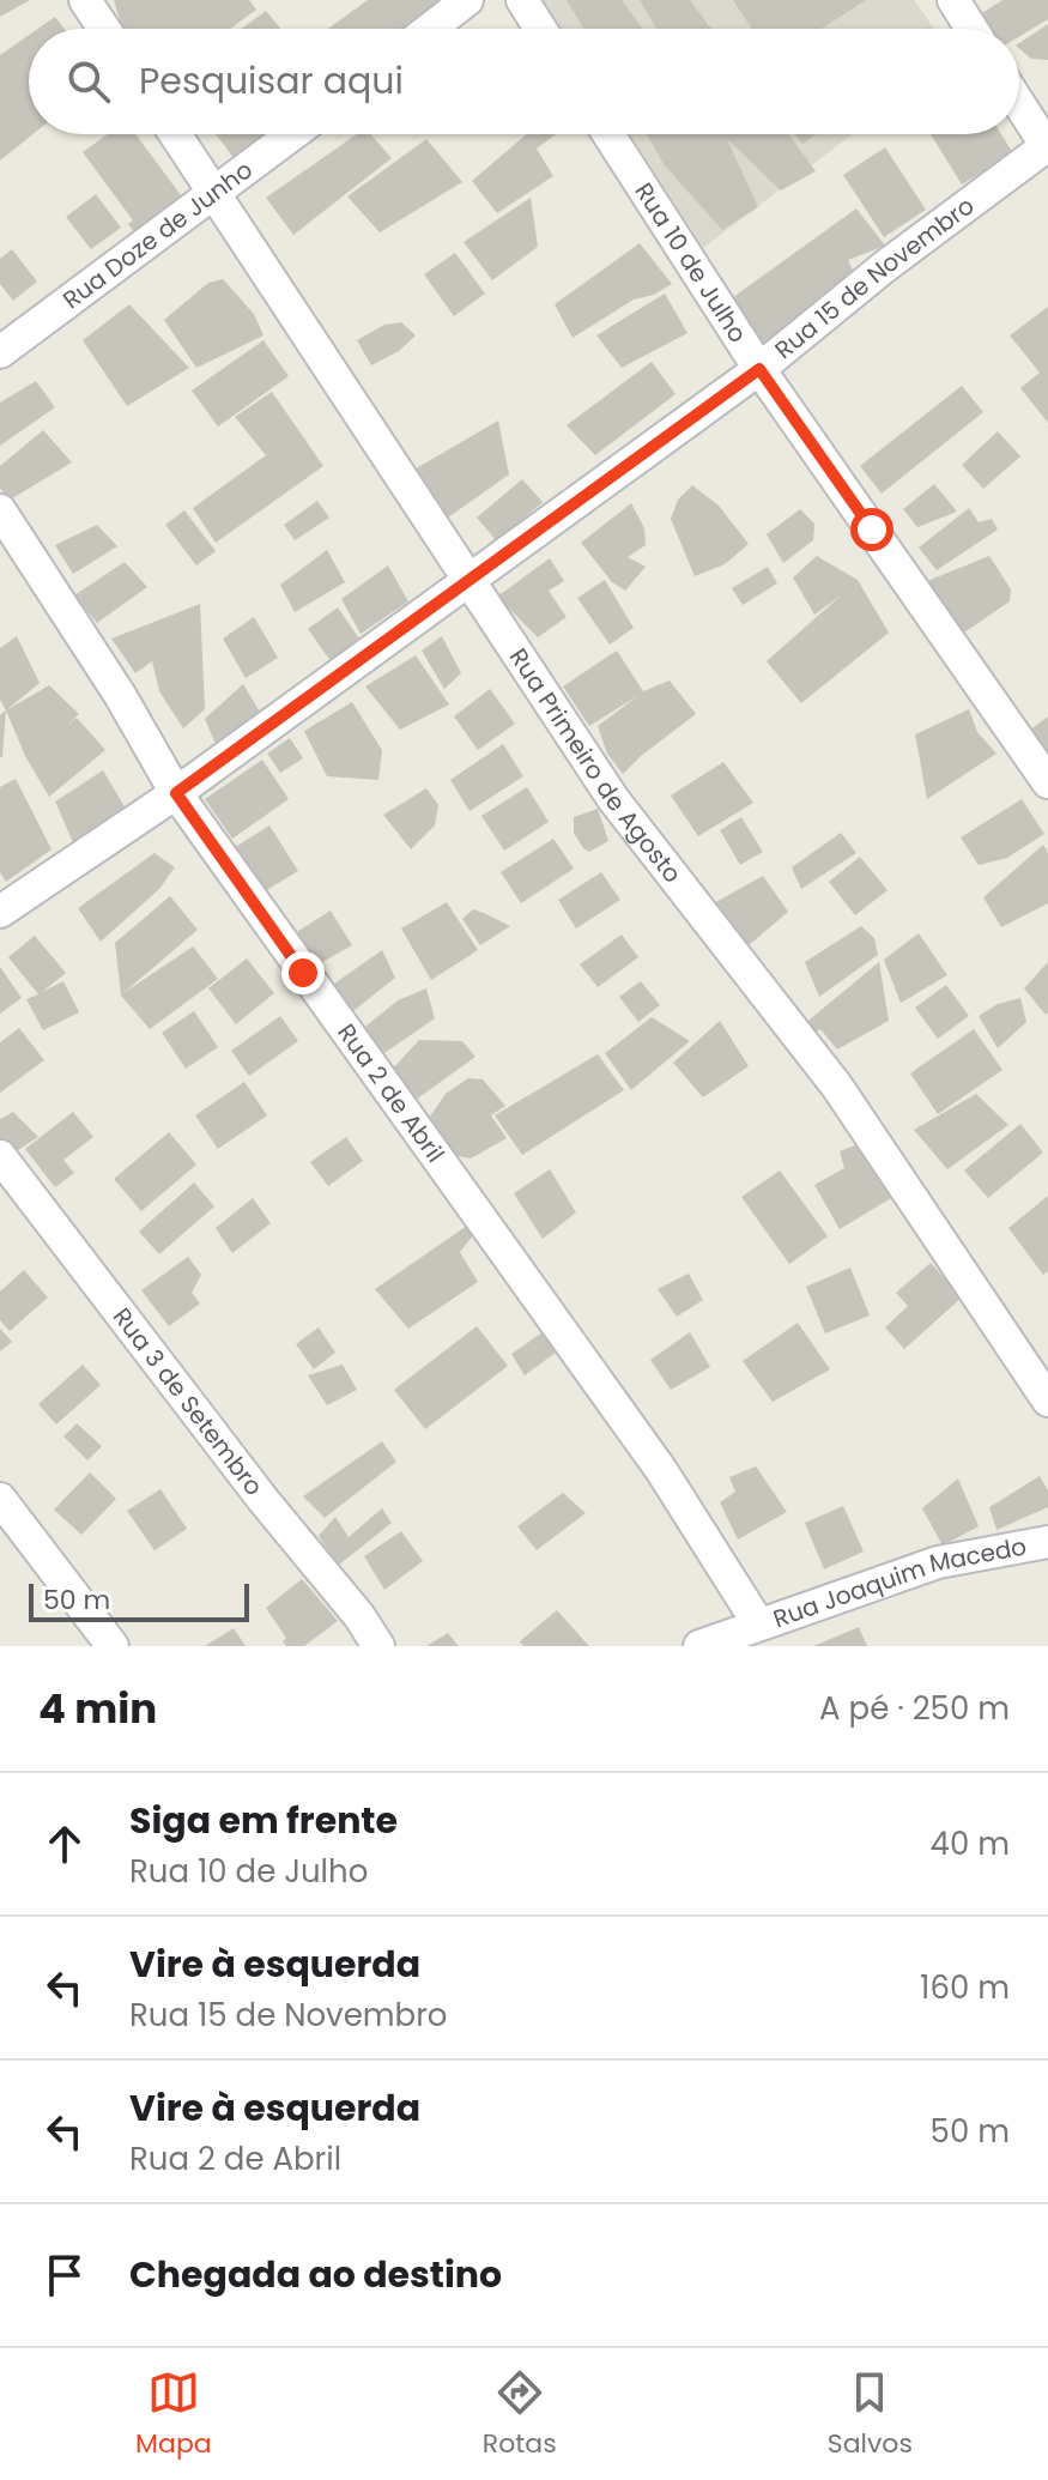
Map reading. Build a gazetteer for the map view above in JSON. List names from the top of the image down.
{
  "streets": {
    "street": [
      "Rua Doze de Junho",
      "Rua 10 de Julho",
      "Rua 15 de Novembro",
      "Rua Primeiro de Agosto",
      "Rua 2 de Abril",
      "Rua 3 de Setembro",
      "Rua Joaquim Macedo"
    ]
  },
  "crossings": [
    ["Rua Doze de Junho", "Rua Primeiro de Agosto"],
    ["Rua 10 de Julho", "Rua 15 de Novembro"],
    ["Rua 15 de Novembro", "Rua Primeiro de Agosto"],
    ["Rua 15 de Novembro", "Rua 2 de Abril"],
    ["Rua 2 de Abril", "Rua Joaquim Macedo"]
  ],
  "scale_bar": "50 m",
  "page": {
    "search": "Pesquisar aqui",
    "scale": "50 m",
    "heading": ["4 min", "A pé · 250 m"],
    "list": [
      ["Siga em frente", "Rua 10 de Julho", "40 m"],
      ["Vire à esquerda", "Rua 15 de Novembro", "160 m"],
      ["Vire à esquerda", "Rua 2 de Abril", "50 m"],
      "Chegada ao destino"
    ],
    "nav": ["Mapa", "Rotas", "Salvos"]
  }
}
